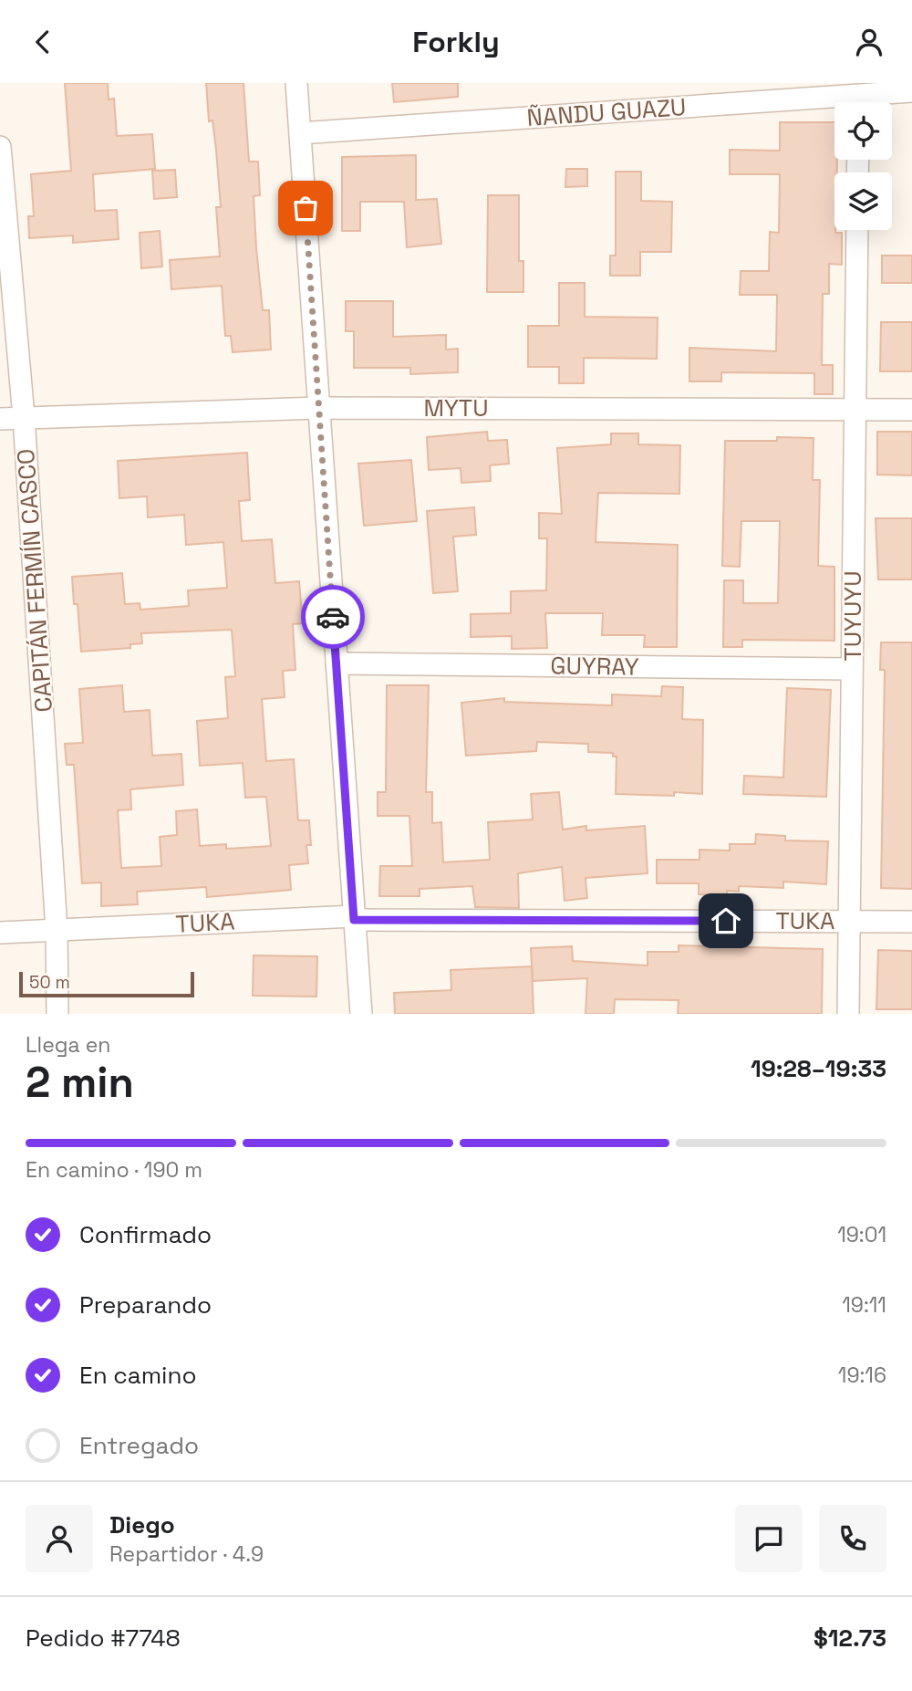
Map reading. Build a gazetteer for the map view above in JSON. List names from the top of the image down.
{
  "streets": {
    "street": [
      "ÑANDU GUAZU",
      "MYTU",
      "CAPITÁN FERMÍN CASCO",
      "TUYUYU",
      "GUYRAY",
      "TUKA"
    ]
  },
  "crossings": [
    ["MYTU", "CAPITÁN FERMÍN CASCO"],
    ["MYTU", "TUYUYU"],
    ["CAPITÁN FERMÍN CASCO", "TUKA"],
    ["TUYUYU", "GUYRAY"],
    ["TUYUYU", "TUKA"]
  ],
  "scale_bar": "50 m",
  "page": {
    "header": "Forkly",
    "scale": "50 m",
    "heading": ["2 min", "Llega en", "19:28–19:33"],
    "panel": [
      "Diego",
      "Repartidor · 4.9",
      "Pedido #7748",
      "$12.73"
    ],
    "bar": "En camino · 190 m",
    "list": [
      ["Confirmado", "19:01"],
      ["Preparando", "19:11"],
      ["En camino", "19:16"],
      "Entregado"
    ]
  }
}
